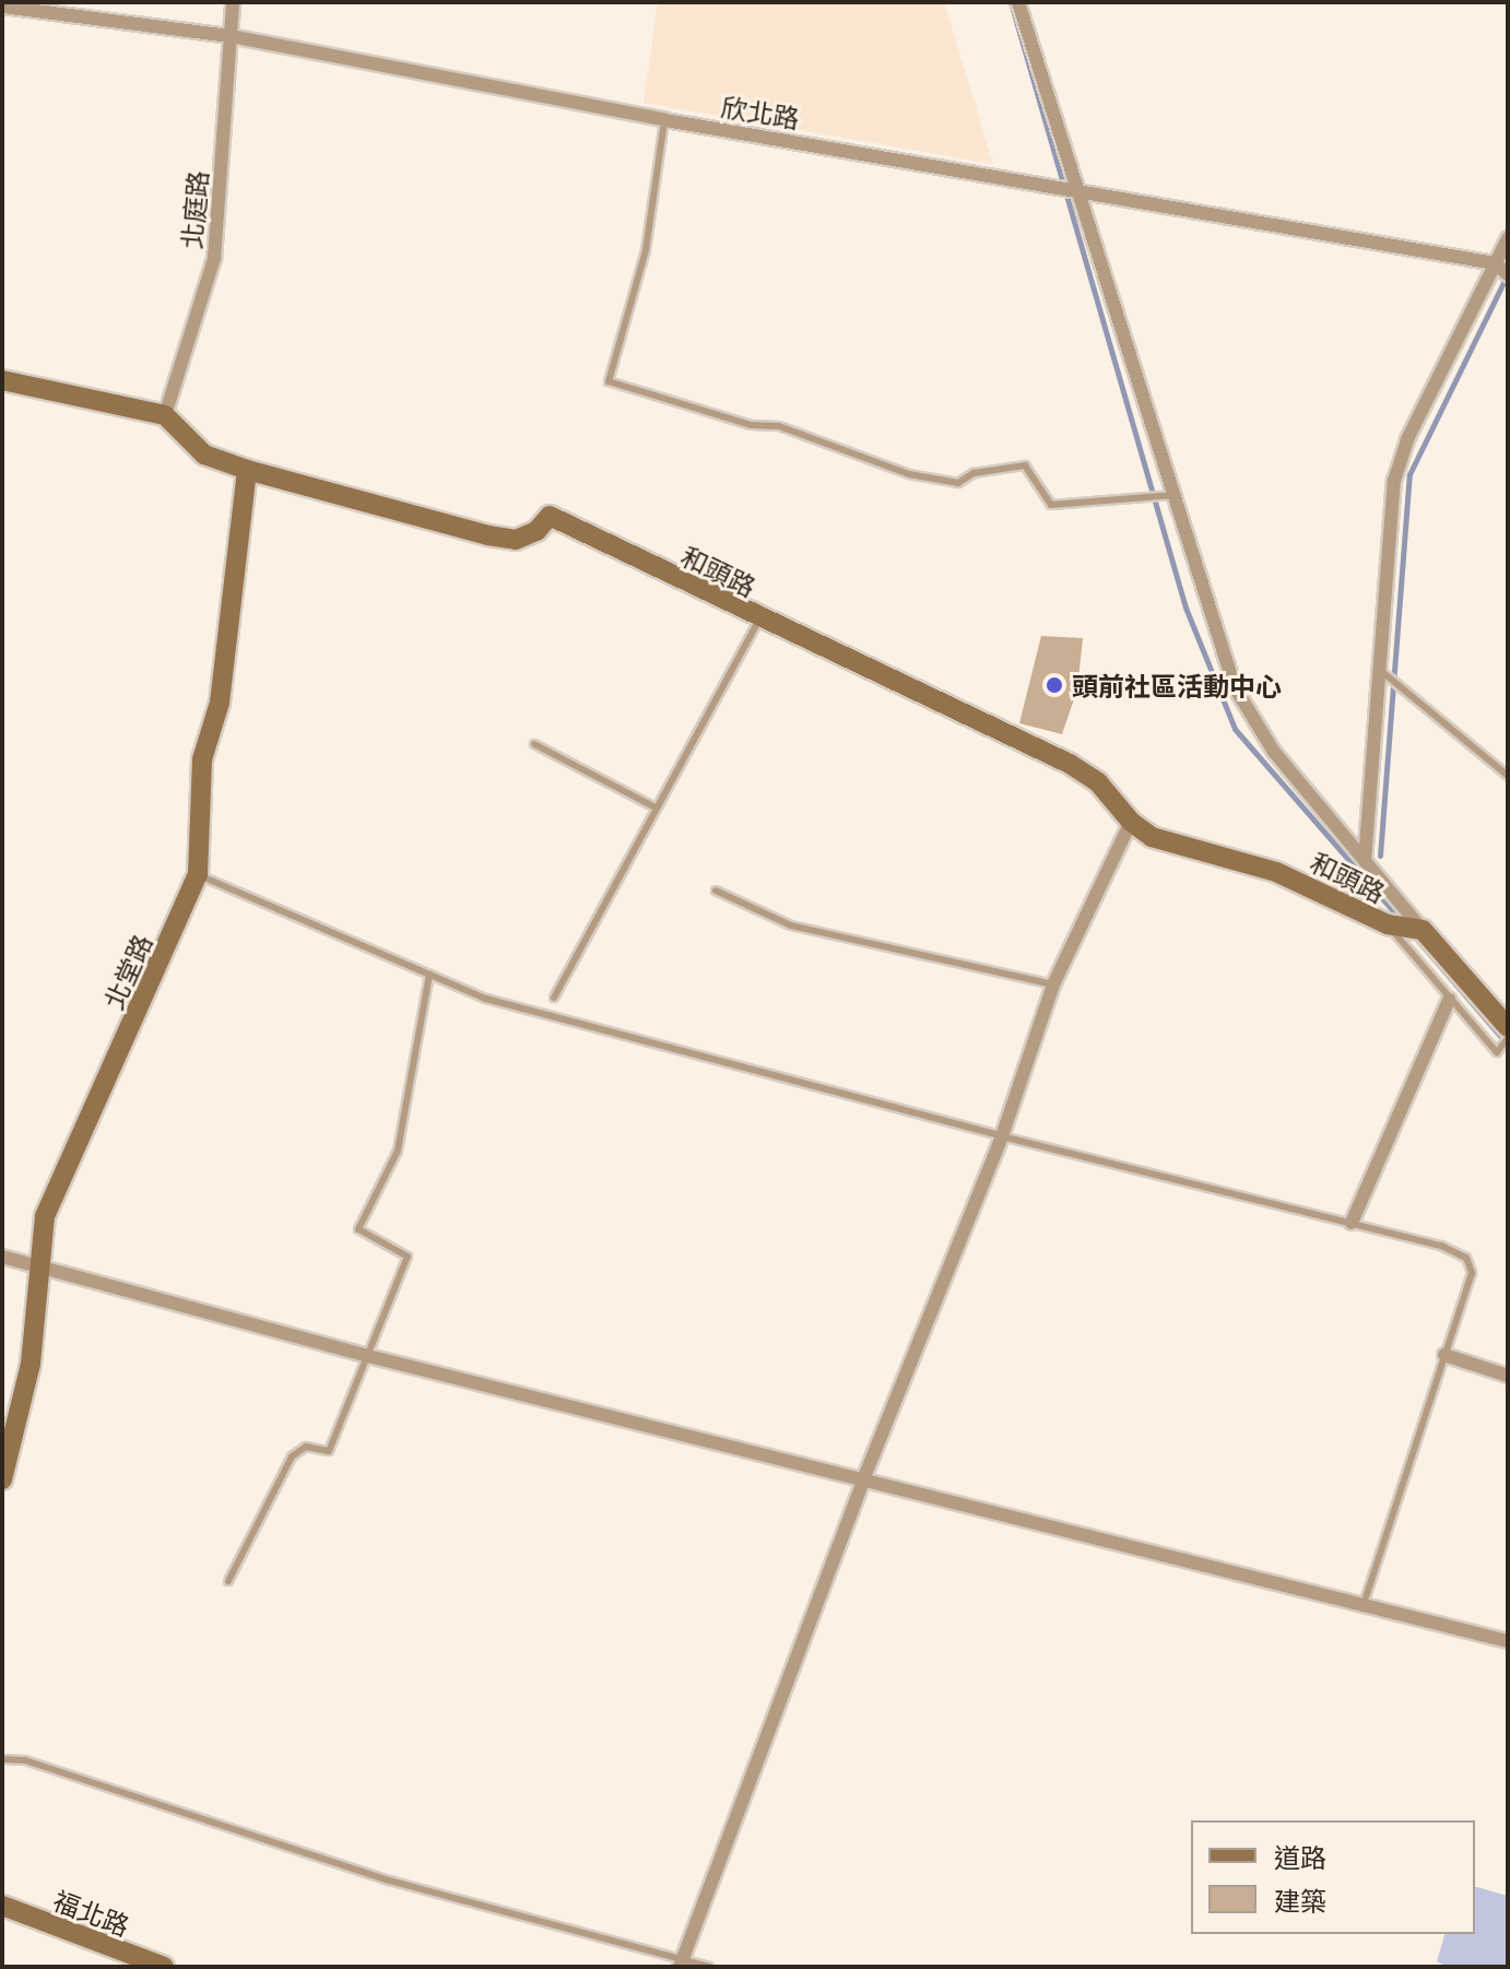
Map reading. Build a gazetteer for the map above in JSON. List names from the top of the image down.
{
  "streets": {
    "street": [
      "欣北路",
      "北庭路",
      "和頭路",
      "北堂路",
      "福北路"
    ]
  },
  "crossings": [
    ["欣北路", "北庭路"],
    ["北庭路", "和頭路"],
    ["和頭路", "北堂路"]
  ],
  "places": ["頭前社區活動中心"],
  "legend": ["道路", "建築"]
}
